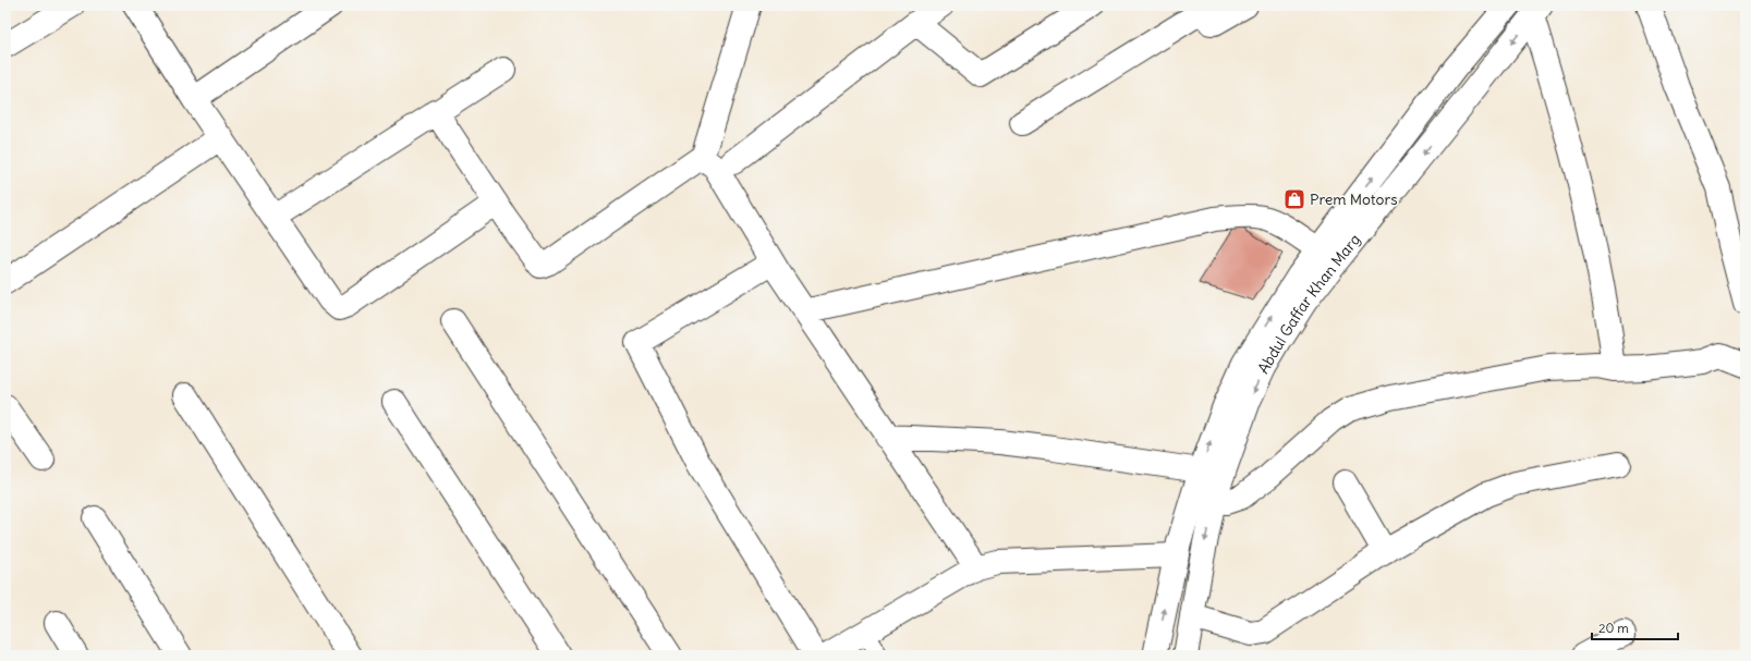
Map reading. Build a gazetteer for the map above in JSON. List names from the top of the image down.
{
  "streets": {
    "street": ["Abdul Gaffar Khan Marg"]
  },
  "places": {
    "shop": ["Prem Motors"]
  },
  "scale_bar": "20 m"
}
